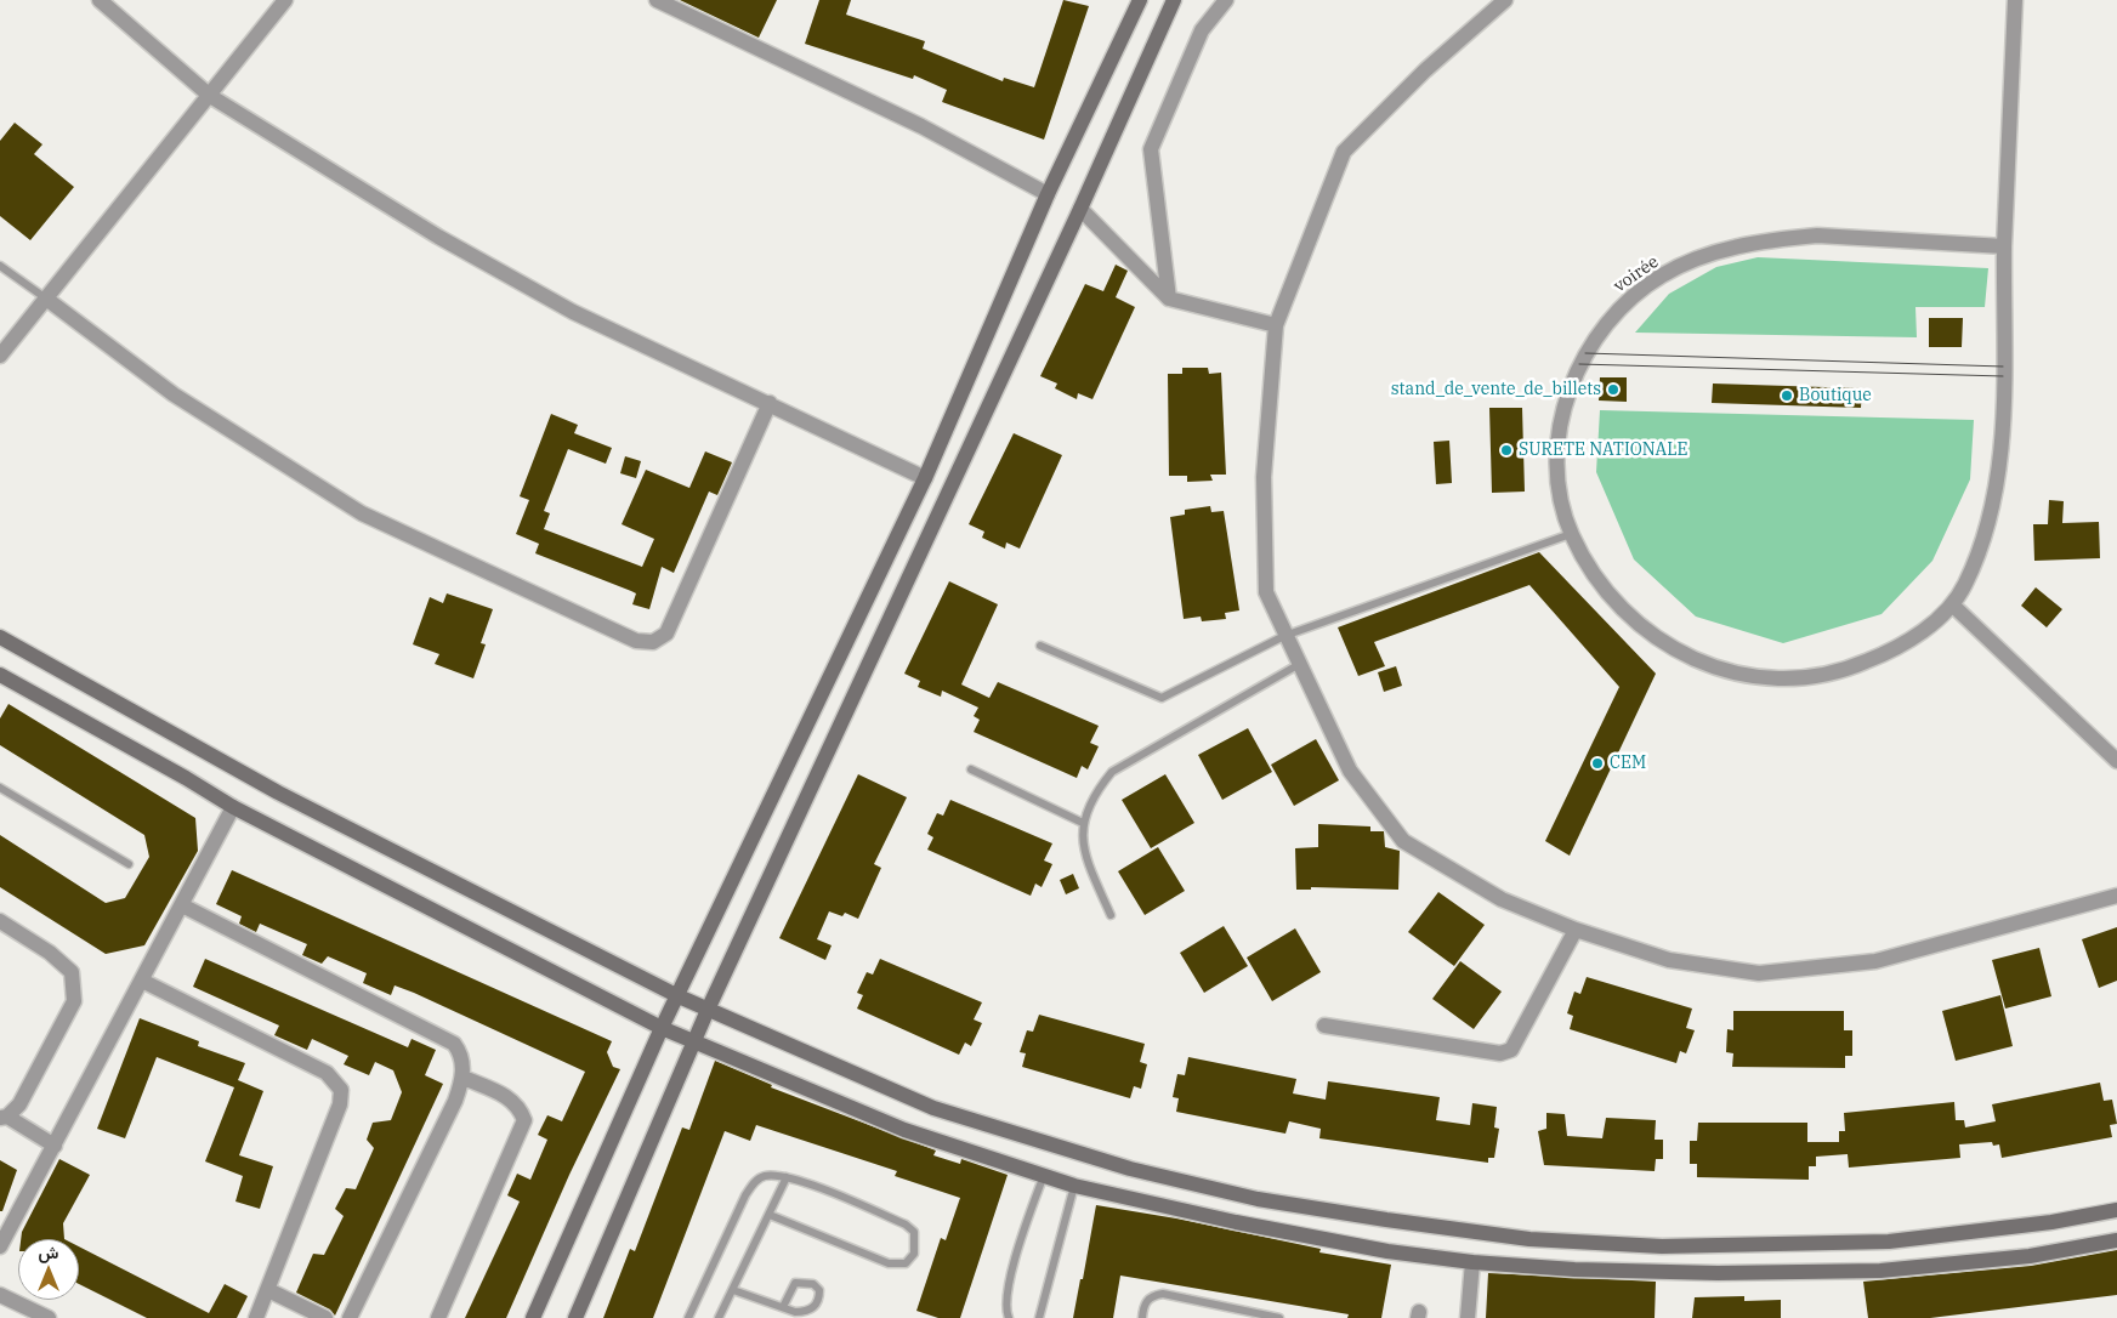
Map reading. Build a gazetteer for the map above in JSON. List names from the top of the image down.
{
  "streets": {
    "street": ["voirée"]
  },
  "places": [
    "stand_de_vente_de_billets",
    "Boutique",
    "SURETE NATIONALE",
    "CEM"
  ],
  "north": "top"
}
